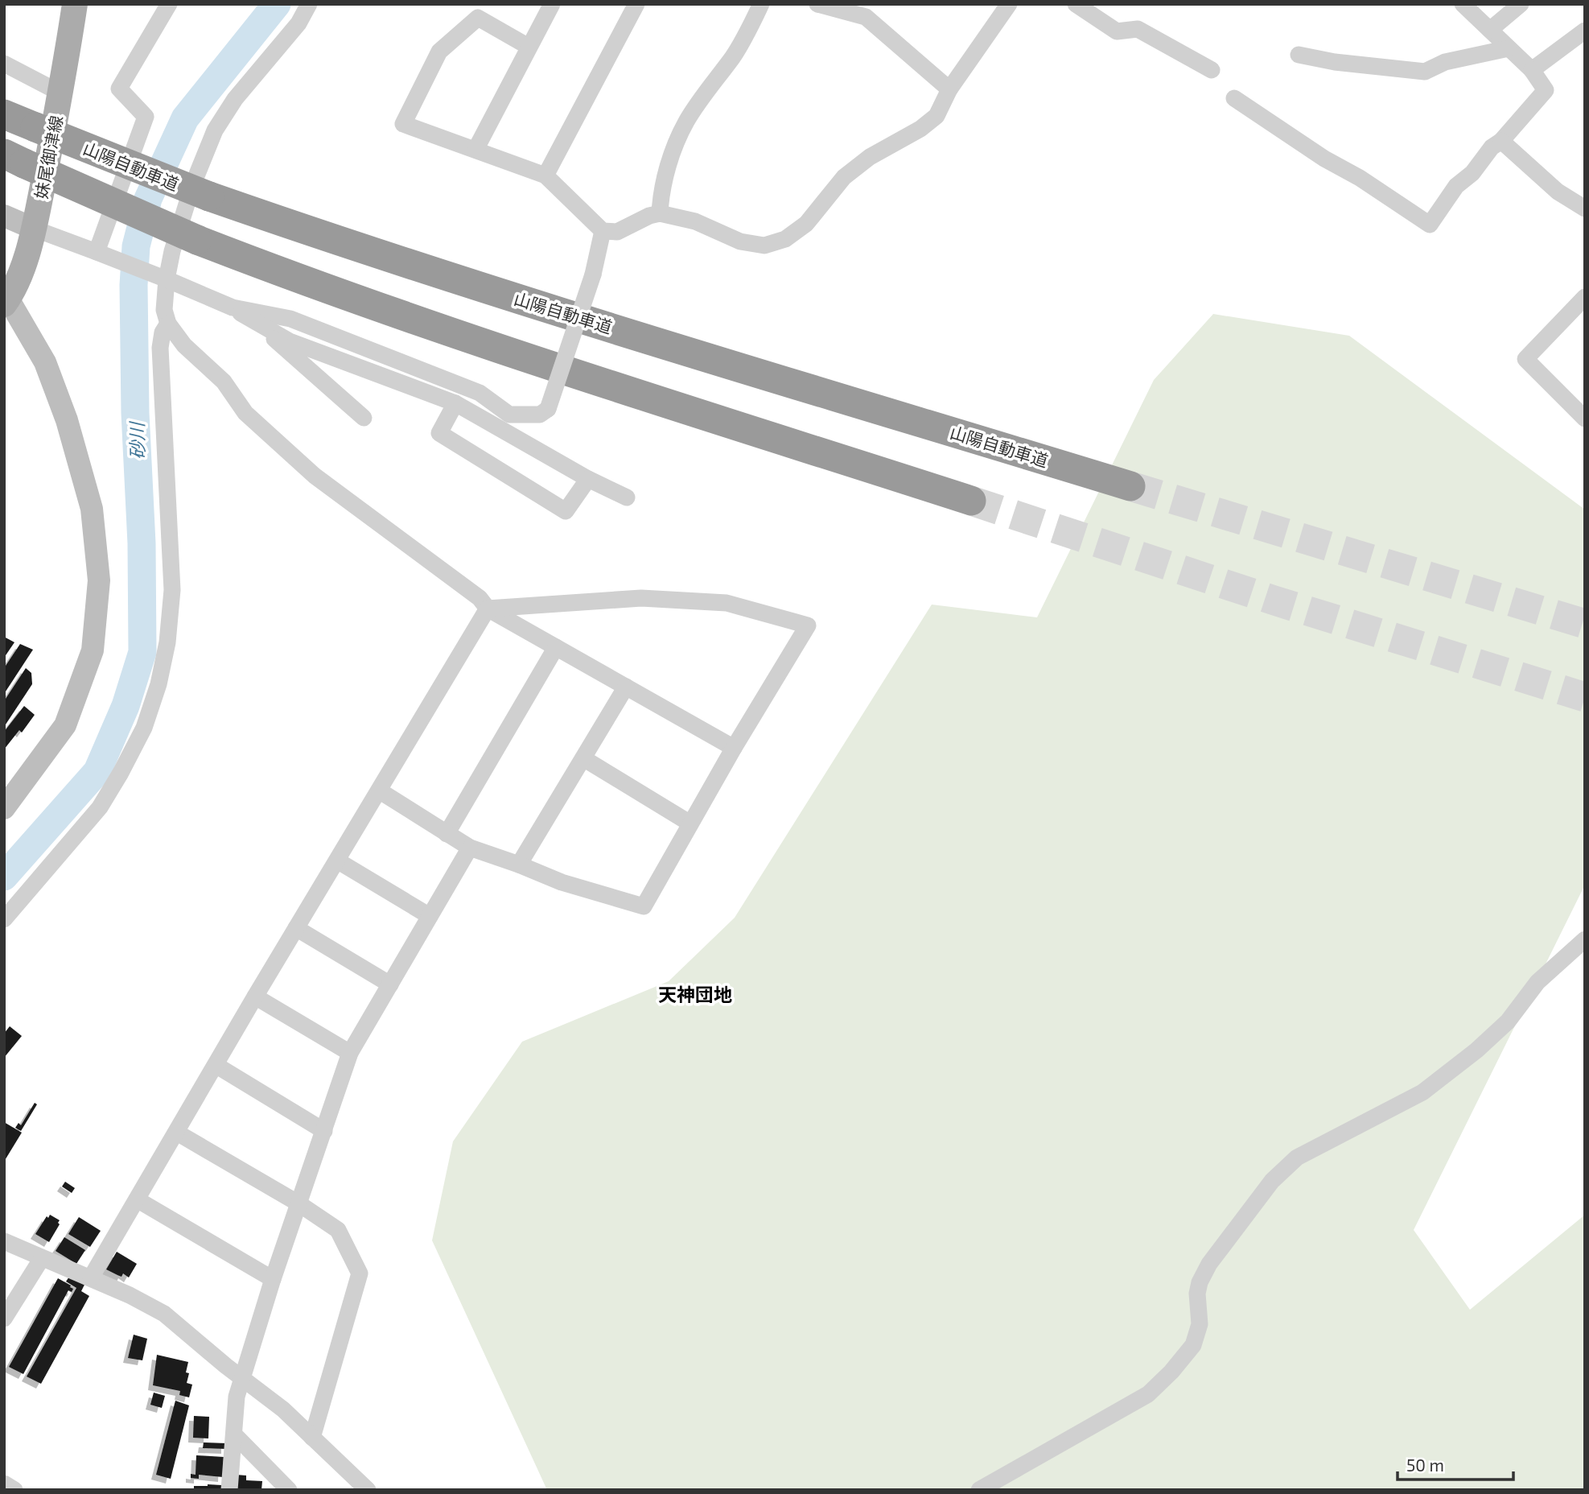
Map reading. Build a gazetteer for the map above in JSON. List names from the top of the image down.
{
  "streets": {
    "highway": ["山陽自動車道"],
    "main road": ["妹尾御津線"]
  },
  "districts": ["天神団地"],
  "water": ["砂川"],
  "scale_bar": "50 m"
}
